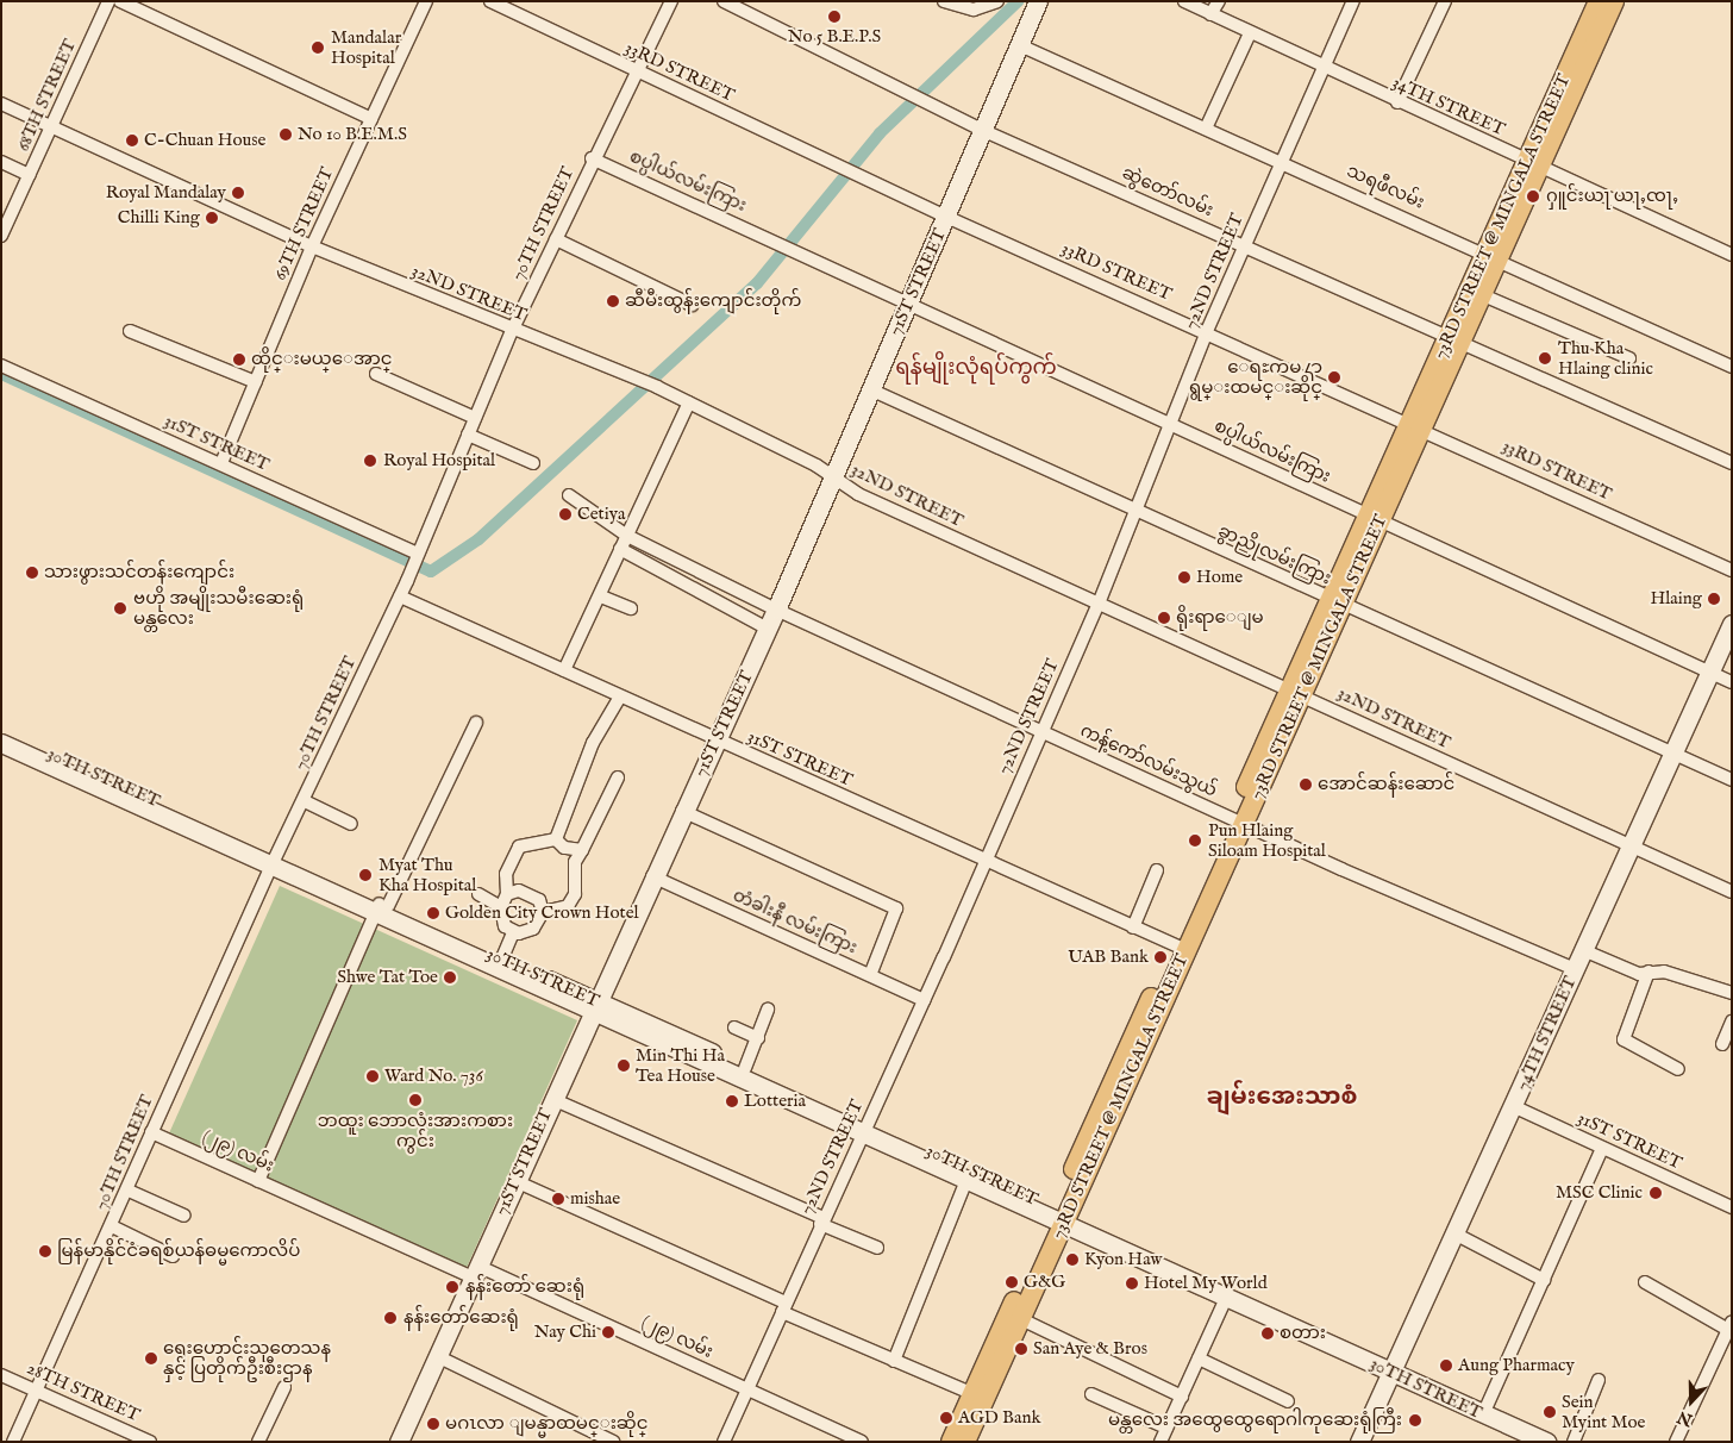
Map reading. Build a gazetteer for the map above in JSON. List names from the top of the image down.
{
  "streets": {
    "main road": [
      "73RD STREET @ MINGALA STREET",
      "71ST STREET",
      "30TH STREET",
      "74TH STREET"
    ],
    "street": [
      "33RD STREET",
      "68TH STREET",
      "34TH STREET",
      "စပ္ပါယ်လမ်းကြား",
      "သရဖီလမ်း",
      "ဆွဲတော်လမ်း",
      "69TH STREET",
      "70TH STREET",
      "72ND STREET",
      "32ND STREET",
      "31ST STREET",
      "ခွာညိုလမ်းကြား",
      "ကန့်ကော်လမ်းသွယ်",
      "တံခါးနီ လမ်းကြား",
      "(၂၉) လမ်း",
      "28TH STREET"
    ]
  },
  "crossings": [
    ["33RD STREET", "73RD STREET @ MINGALA STREET"],
    ["33RD STREET", "70TH STREET"],
    ["33RD STREET", "72ND STREET"],
    ["33RD STREET", "71ST STREET"],
    ["68TH STREET", "32ND STREET"],
    ["34TH STREET", "73RD STREET @ MINGALA STREET"],
    ["34TH STREET", "72ND STREET"],
    ["စပ္ပါယ်လမ်းကြား", "73RD STREET @ MINGALA STREET"],
    ["စပ္ပါယ်လမ်းကြား", "70TH STREET"],
    ["စပ္ပါယ်လမ်းကြား", "72ND STREET"],
    ["စပ္ပါယ်လမ်းကြား", "71ST STREET"],
    ["စပ္ပါယ်လမ်းကြား", "74TH STREET"],
    ["သရဖီလမ်း", "73RD STREET @ MINGALA STREET"],
    ["သရဖီလမ်း", "72ND STREET"],
    ["သရဖီလမ်း", "71ST STREET"],
    ["ဆွဲတော်လမ်း", "73RD STREET @ MINGALA STREET"],
    ["ဆွဲတော်လမ်း", "72ND STREET"],
    ["ဆွဲတော်လမ်း", "71ST STREET"],
    ["73RD STREET @ MINGALA STREET", "32ND STREET"],
    ["73RD STREET @ MINGALA STREET", "31ST STREET"],
    ["73RD STREET @ MINGALA STREET", "ခွာညိုလမ်းကြား"],
    ["73RD STREET @ MINGALA STREET", "ကန့်ကော်လမ်းသွယ်"],
    ["73RD STREET @ MINGALA STREET", "30TH STREET"],
    ["69TH STREET", "32ND STREET"],
    ["69TH STREET", "31ST STREET"],
    ["70TH STREET", "32ND STREET"],
    ["70TH STREET", "31ST STREET"],
    ["70TH STREET", "30TH STREET"],
    ["70TH STREET", "(၂၉) လမ်း"],
    ["70TH STREET", "28TH STREET"],
    ["72ND STREET", "32ND STREET"],
    ["72ND STREET", "31ST STREET"],
    ["72ND STREET", "ခွာညိုလမ်းကြား"],
    ["72ND STREET", "ကန့်ကော်လမ်းသွယ်"],
    ["72ND STREET", "30TH STREET"],
    ["72ND STREET", "တံခါးနီ လမ်းကြား"],
    ["72ND STREET", "(၂၉) လမ်း"],
    ["71ST STREET", "32ND STREET"],
    ["71ST STREET", "31ST STREET"],
    ["71ST STREET", "ခွာညိုလမ်းကြား"],
    ["71ST STREET", "ကန့်ကော်လမ်းသွယ်"],
    ["71ST STREET", "30TH STREET"],
    ["71ST STREET", "တံခါးနီ လမ်းကြား"],
    ["71ST STREET", "(၂၉) လမ်း"],
    ["32ND STREET", "74TH STREET"],
    ["31ST STREET", "74TH STREET"],
    ["ခွာညိုလမ်းကြား", "74TH STREET"],
    ["ကန့်ကော်လမ်းသွယ်", "74TH STREET"],
    ["30TH STREET", "74TH STREET"]
  ],
  "districts": ["ရန်မျိုးလုံရပ်ကွက်", "ချမ်းအေးသာစံ"],
  "places": [
    "No 5 B.E.P.S",
    "Mandalar Hospital",
    "No 10 B.E.M.S",
    "C-Chuan House",
    "Royal Mandalay",
    "ႁူင်းယႃ ယႃႇၸႃႇ",
    "Chilli King",
    "ဆီမီးထွန်းကျောင်းတိုက်",
    "Thu Kha Hlaing clinic",
    "ထိုင္းမယ္ေအာင္",
    "ေရႊကမ႓ာ ရွမ္းထမင္းဆိုင္",
    "Royal Hospital",
    "Cetiya",
    "သားဖွားသင်တန်းကျောင်း",
    "Home",
    "Hlaing",
    "ဗဟို အမျိုးသမီးဆေးရုံ မန္တလေး",
    "ရိုးရာေျမ",
    "အောင်ဆန်းဆောင်",
    "Pun Hlaing Siloam Hospital",
    "Myat Thu Kha Hospital",
    "Golden City Crown Hotel",
    "UAB Bank",
    "Shwe Tat Toe",
    "Min Thi Ha Tea House",
    "Ward No. 736",
    "ဘထူး ဘောလုံးအားကစား ကွင်း",
    "Lotteria",
    "MSC Clinic",
    "mishae",
    "မြန်မာနိုင်ငံခရစ်ယန်ဓမ္မကောလိပ်",
    "Kyon Haw",
    "G&G",
    "Hotel My World",
    "နန်းတော် ဆေးရုံ",
    "နန်းတော်ဆေးရုံ",
    "Nay Chi",
    "စတား",
    "San Aye & Bros",
    "ရှေးဟောင်းသုတေသန နှင့် ပြတိုက်ဦးစီးဌာန",
    "Aung Pharmacy",
    "Sein Myint Moe",
    "AGD Bank",
    "မန္တလေး အထွေထွေရောဂါကုဆေးရုံကြီး",
    "မဂၤလာ ျမန္မာထမင္းဆိုင္"
  ],
  "north": "bottom"
}
